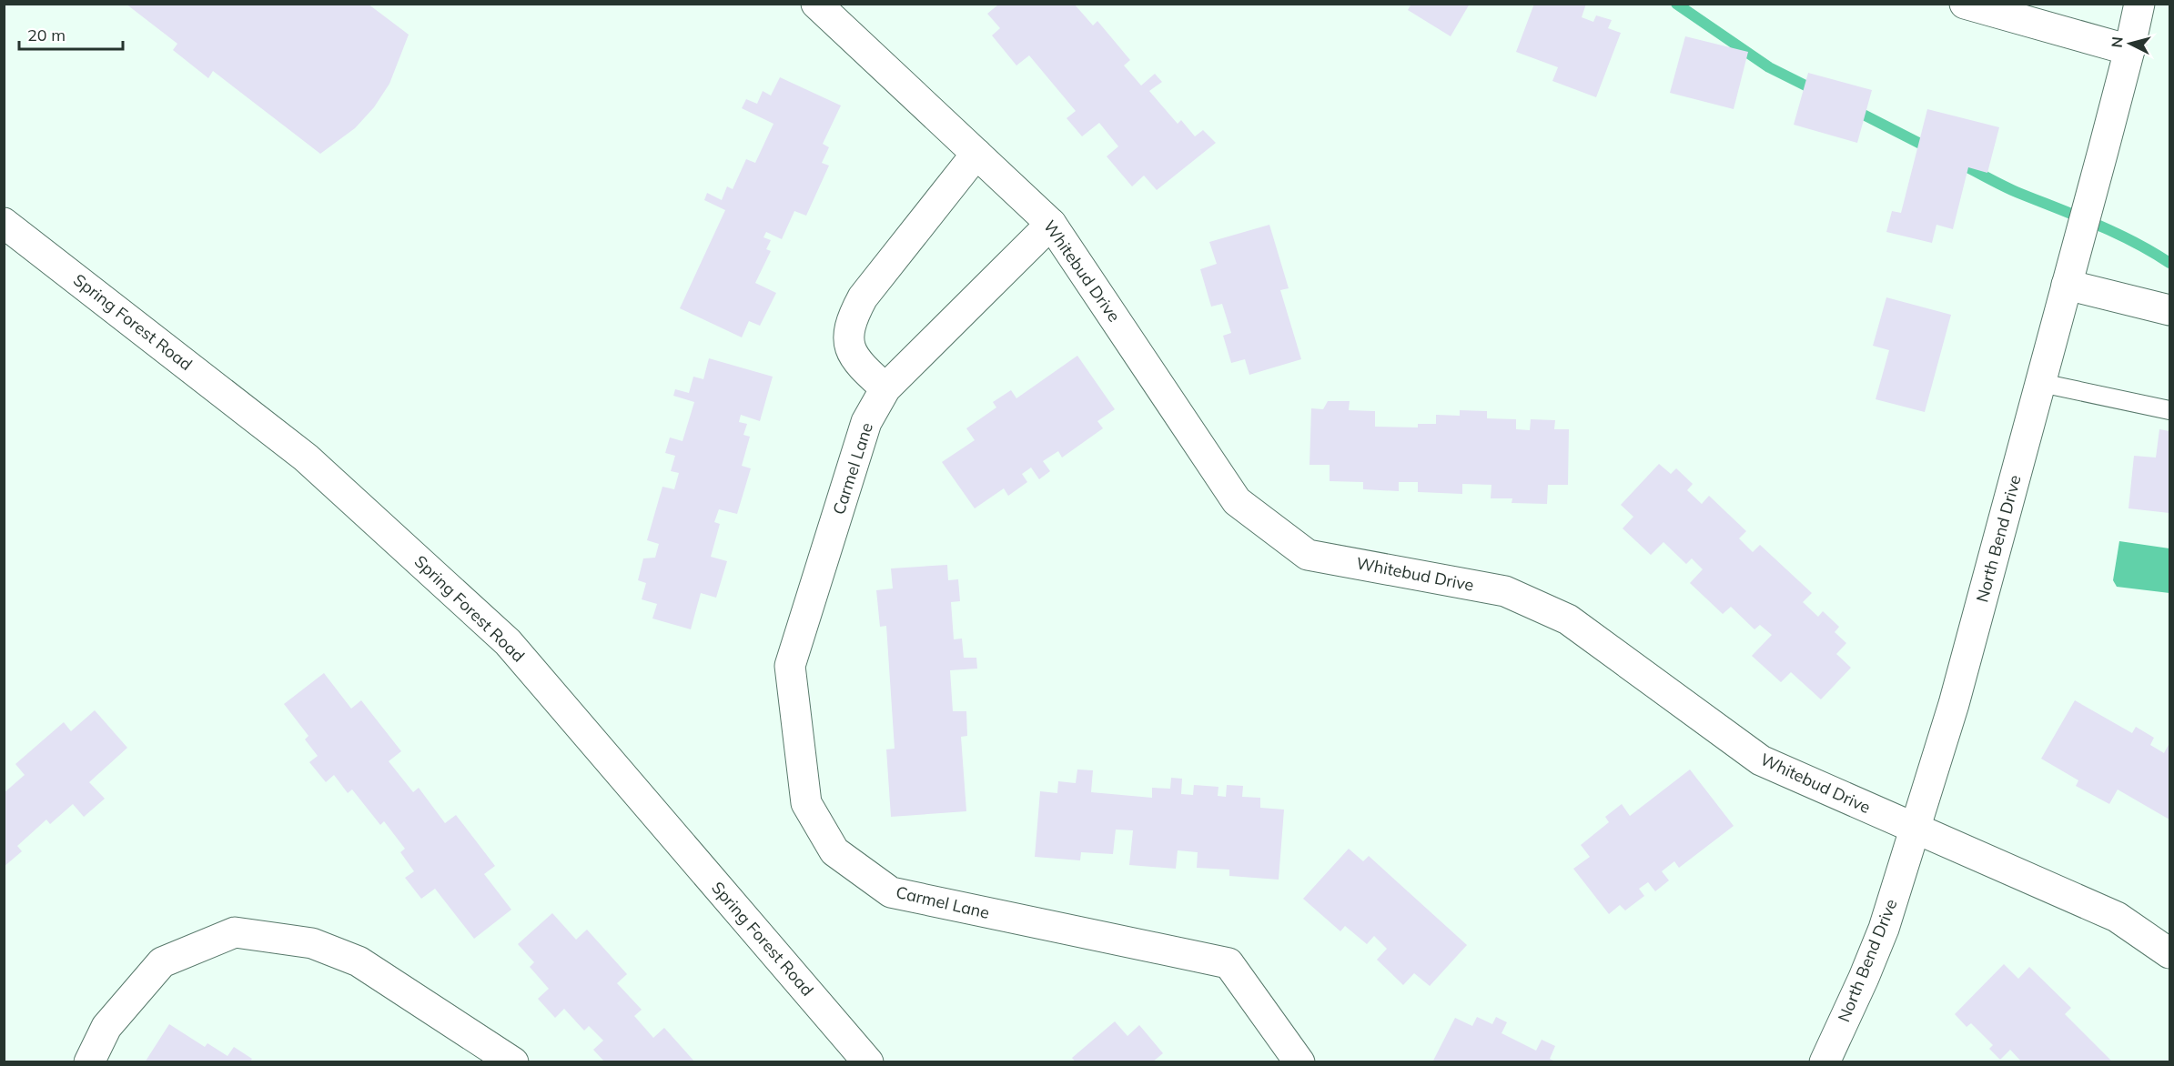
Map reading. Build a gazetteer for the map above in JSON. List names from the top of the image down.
{
  "streets": {
    "street": [
      "Whitebud Drive",
      "Spring Forest Road",
      "Carmel Lane",
      "North Bend Drive"
    ]
  },
  "crossings": [
    ["Whitebud Drive", "Carmel Lane"],
    ["Whitebud Drive", "North Bend Drive"]
  ],
  "scale_bar": "20 m",
  "north": "left"
}
